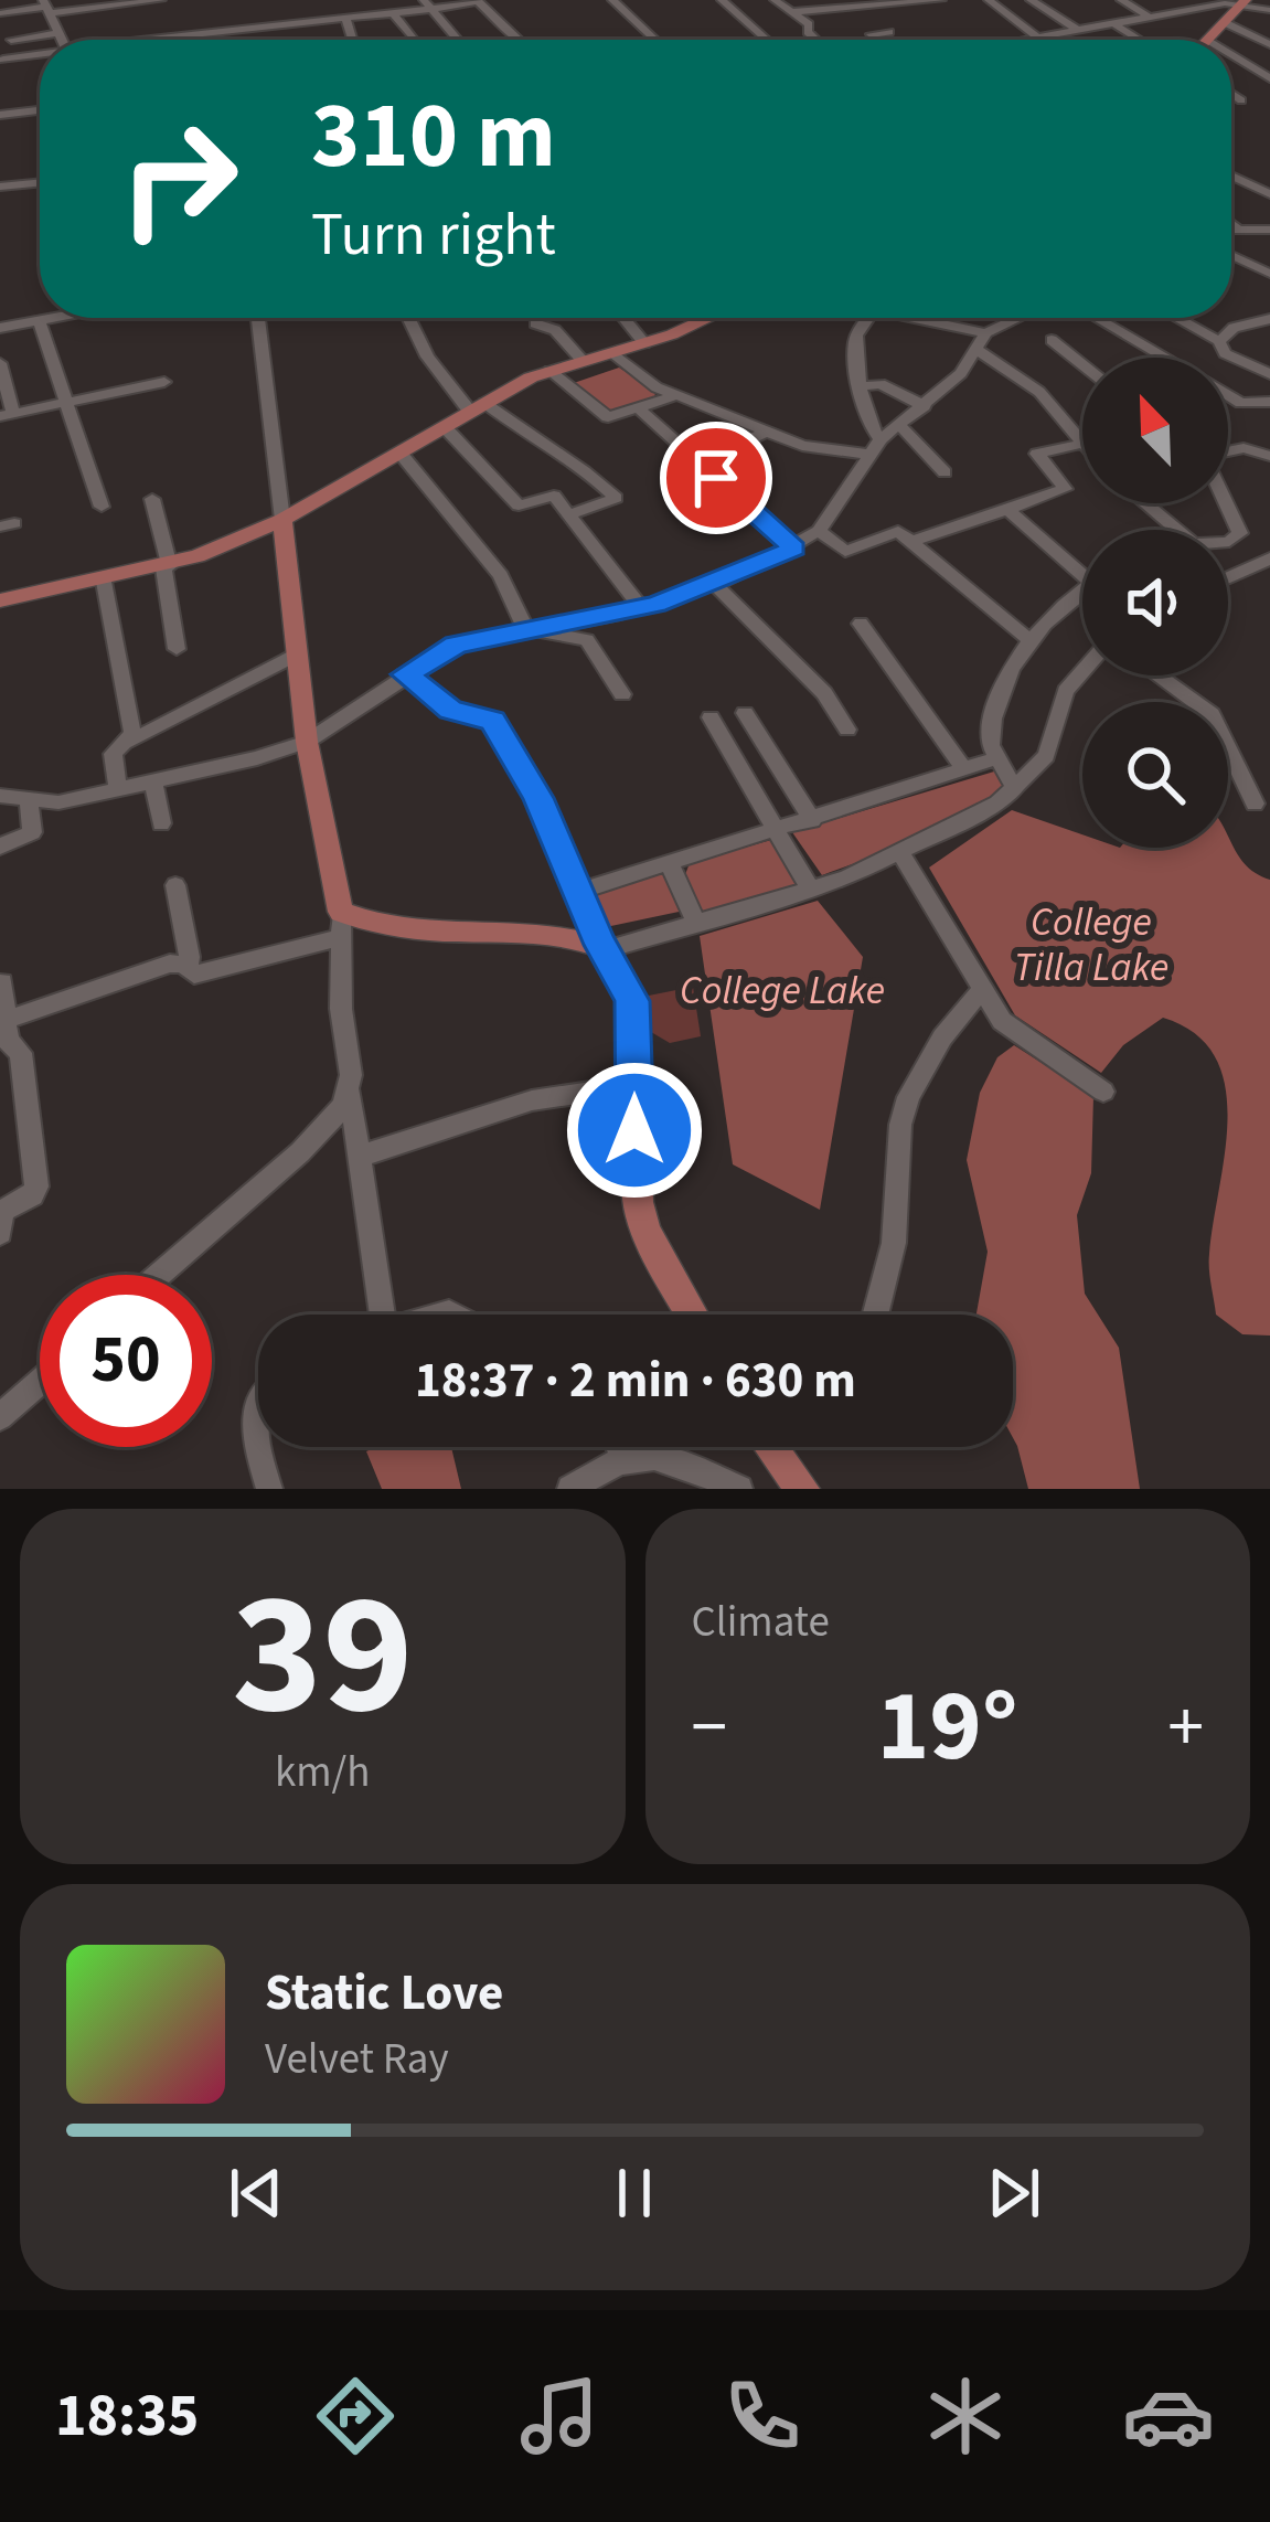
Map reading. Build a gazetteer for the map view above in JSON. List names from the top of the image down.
{
  "water": ["College Tilla Lake", "College Lake"],
  "north": "top left",
  "page": {
    "turn": ["310 m", "Turn right"],
    "limit": "50",
    "trip": "18:37 · 2 min · 630 m",
    "tile": [
      ["39", "km/h"],
      "Climate"
    ],
    "heat": ["−", "19°", "+"],
    "song": ["Static Love", "Velvet Ray"],
    "tabs": "18:35"
  }
}
